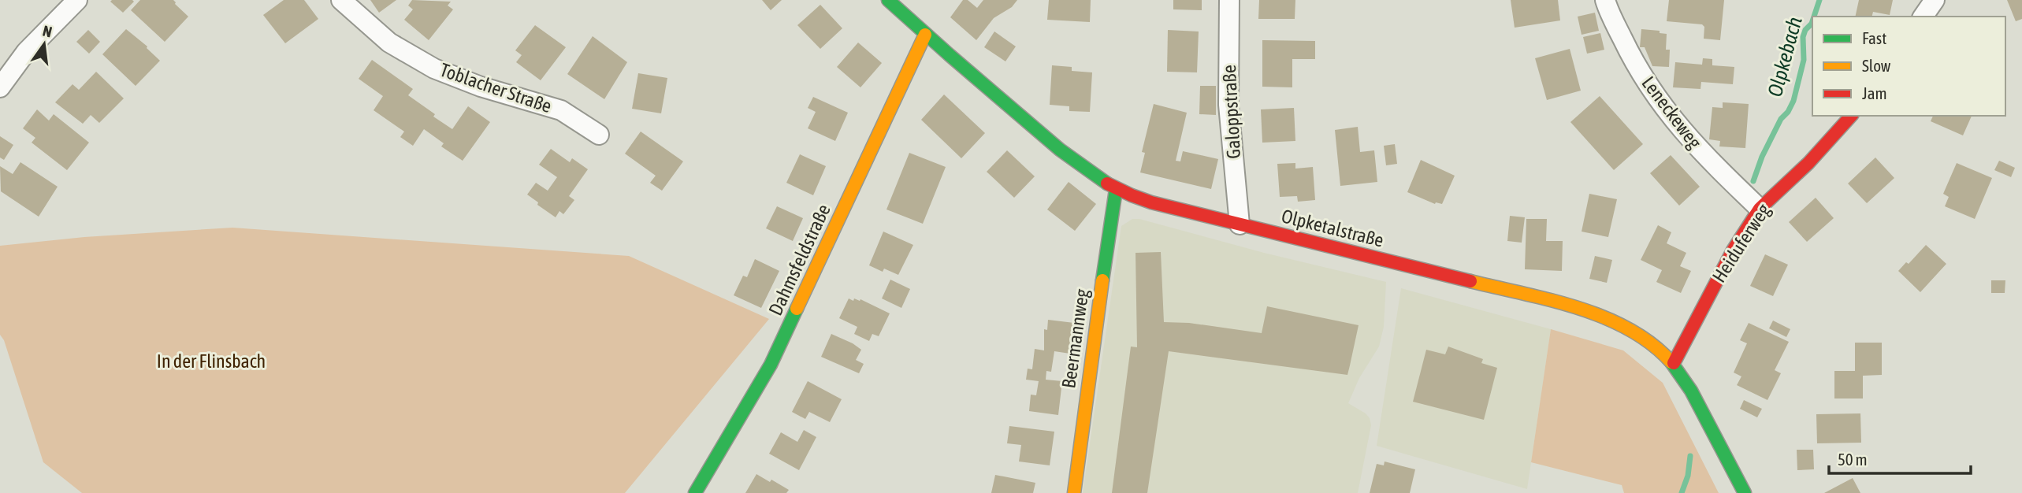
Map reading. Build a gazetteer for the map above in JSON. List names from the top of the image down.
{
  "streets": {
    "street": [
      "Toblacher Straße",
      "Galoppstraße",
      "Leneckeweg",
      "Olpketalstraße",
      "Heiduferweg",
      "Dahmsfeldstraße",
      "Beermannweg"
    ]
  },
  "crossings": [
    ["Galoppstraße", "Olpketalstraße"],
    ["Leneckeweg", "Heiduferweg"],
    ["Olpketalstraße", "Heiduferweg"],
    ["Olpketalstraße", "Dahmsfeldstraße"],
    ["Olpketalstraße", "Beermannweg"]
  ],
  "water": ["Olpkebach"],
  "parks": ["In der Flinsbach"],
  "legend": ["Fast", "Slow", "Jam"],
  "scale_bar": "50 m",
  "north": "top"
}
